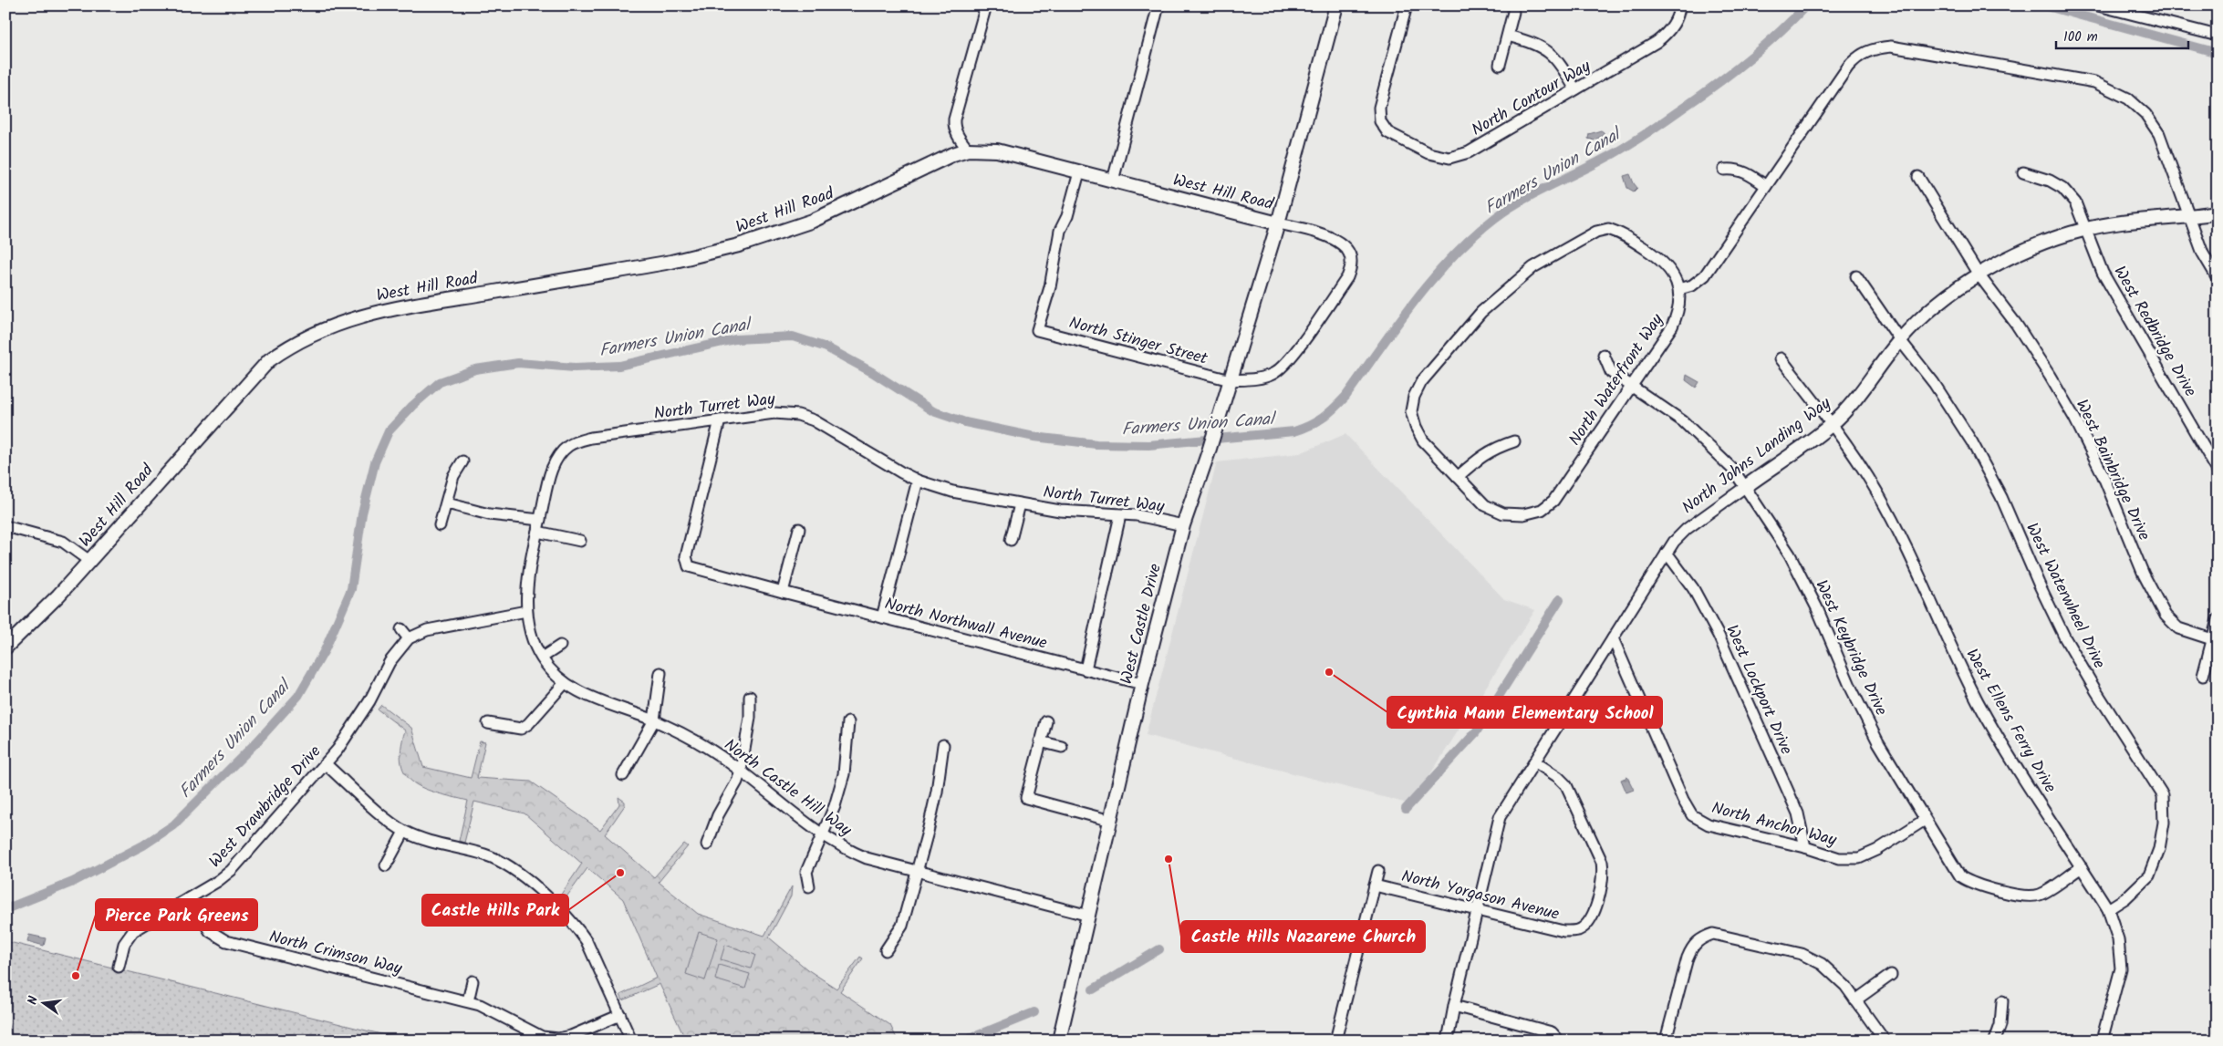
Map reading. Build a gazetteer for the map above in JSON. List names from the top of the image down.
{
  "streets": {
    "street": [
      "North Contour Way",
      "West Hill Road",
      "West Redbridge Drive",
      "North Stinger Street",
      "North Waterfront Way",
      "North Turret Way",
      "North Johns Landing Way",
      "West Bainbridge Drive",
      "West Waterwheel Drive",
      "North Northwall Avenue",
      "West Castle Drive",
      "West Keybridge Drive",
      "West Lockport Drive",
      "West Ellens Ferry Drive",
      "North Castle Hill Way",
      "West Drawbridge Drive",
      "North Anchor Way",
      "North Yorgason Avenue",
      "North Crimson Way"
    ]
  },
  "crossings": [
    ["West Hill Road", "North Stinger Street"],
    ["West Hill Road", "West Castle Drive"],
    ["West Redbridge Drive", "North Johns Landing Way"],
    ["North Stinger Street", "West Castle Drive"],
    ["North Waterfront Way", "West Keybridge Drive"],
    ["North Turret Way", "North Northwall Avenue"],
    ["North Turret Way", "West Castle Drive"],
    ["North Turret Way", "North Castle Hill Way"],
    ["North Johns Landing Way", "West Bainbridge Drive"],
    ["North Johns Landing Way", "West Waterwheel Drive"],
    ["North Johns Landing Way", "West Keybridge Drive"],
    ["North Johns Landing Way", "West Lockport Drive"],
    ["North Johns Landing Way", "West Ellens Ferry Drive"],
    ["North Johns Landing Way", "North Anchor Way"],
    ["North Johns Landing Way", "North Yorgason Avenue"],
    ["West Waterwheel Drive", "West Ellens Ferry Drive"],
    ["North Northwall Avenue", "West Castle Drive"],
    ["West Castle Drive", "North Castle Hill Way"],
    ["West Keybridge Drive", "West Ellens Ferry Drive"],
    ["West Keybridge Drive", "North Anchor Way"],
    ["West Lockport Drive", "North Anchor Way"],
    ["West Drawbridge Drive", "North Crimson Way"]
  ],
  "water": ["Farmers Union Canal"],
  "places": [
    "Cynthia Mann Elementary School",
    "Castle Hills Nazarene Church",
    "Castle Hills Park",
    "Pierce Park Greens"
  ],
  "scale_bar": "100 m",
  "north": "left"
}
